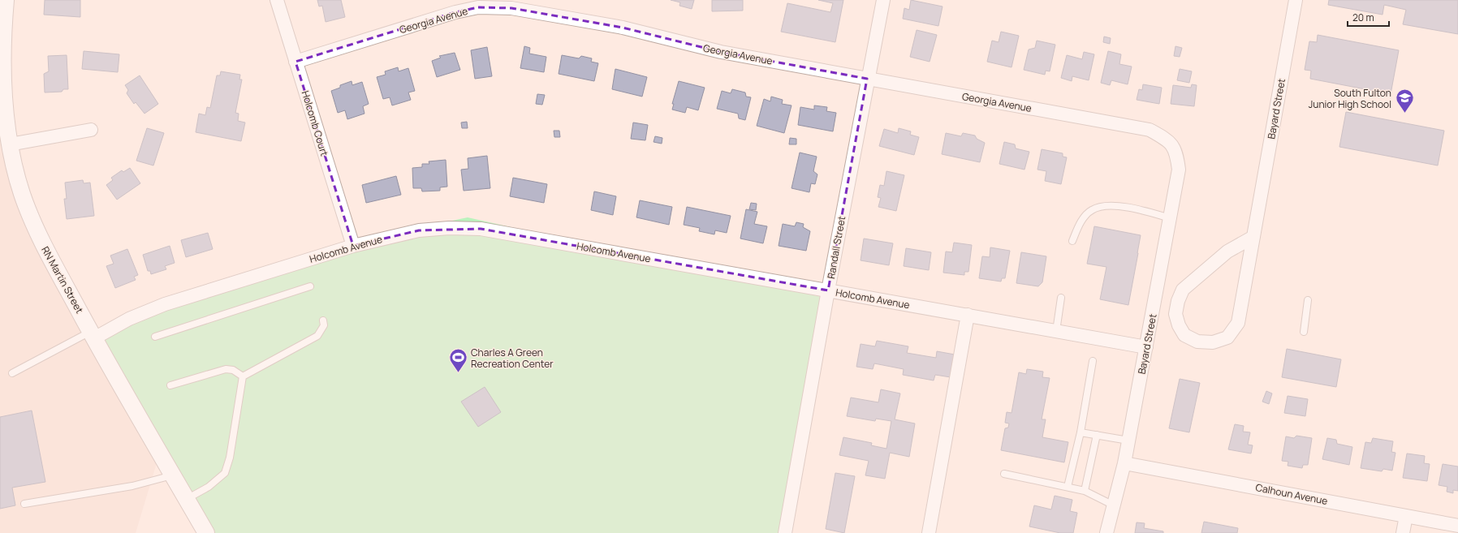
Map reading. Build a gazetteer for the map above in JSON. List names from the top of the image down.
{
  "streets": {
    "street": [
      "Georgia Avenue",
      "Bayard Street",
      "Holcomb Court",
      "Randall Street",
      "Holcomb Avenue",
      "RN Martin Street",
      "Calhoun Avenue"
    ]
  },
  "crossings": [
    ["Georgia Avenue", "Bayard Street"],
    ["Georgia Avenue", "Holcomb Court"],
    ["Georgia Avenue", "Randall Street"],
    ["Bayard Street", "Holcomb Avenue"],
    ["Bayard Street", "Calhoun Avenue"],
    ["Holcomb Court", "Holcomb Avenue"],
    ["Randall Street", "Holcomb Avenue"],
    ["Holcomb Avenue", "RN Martin Street"]
  ],
  "places": {
    "school or university": ["South Fulton Junior High School"],
    "sports": ["Charles A Green Recreation Center"]
  },
  "scale_bar": "20 m"
}
